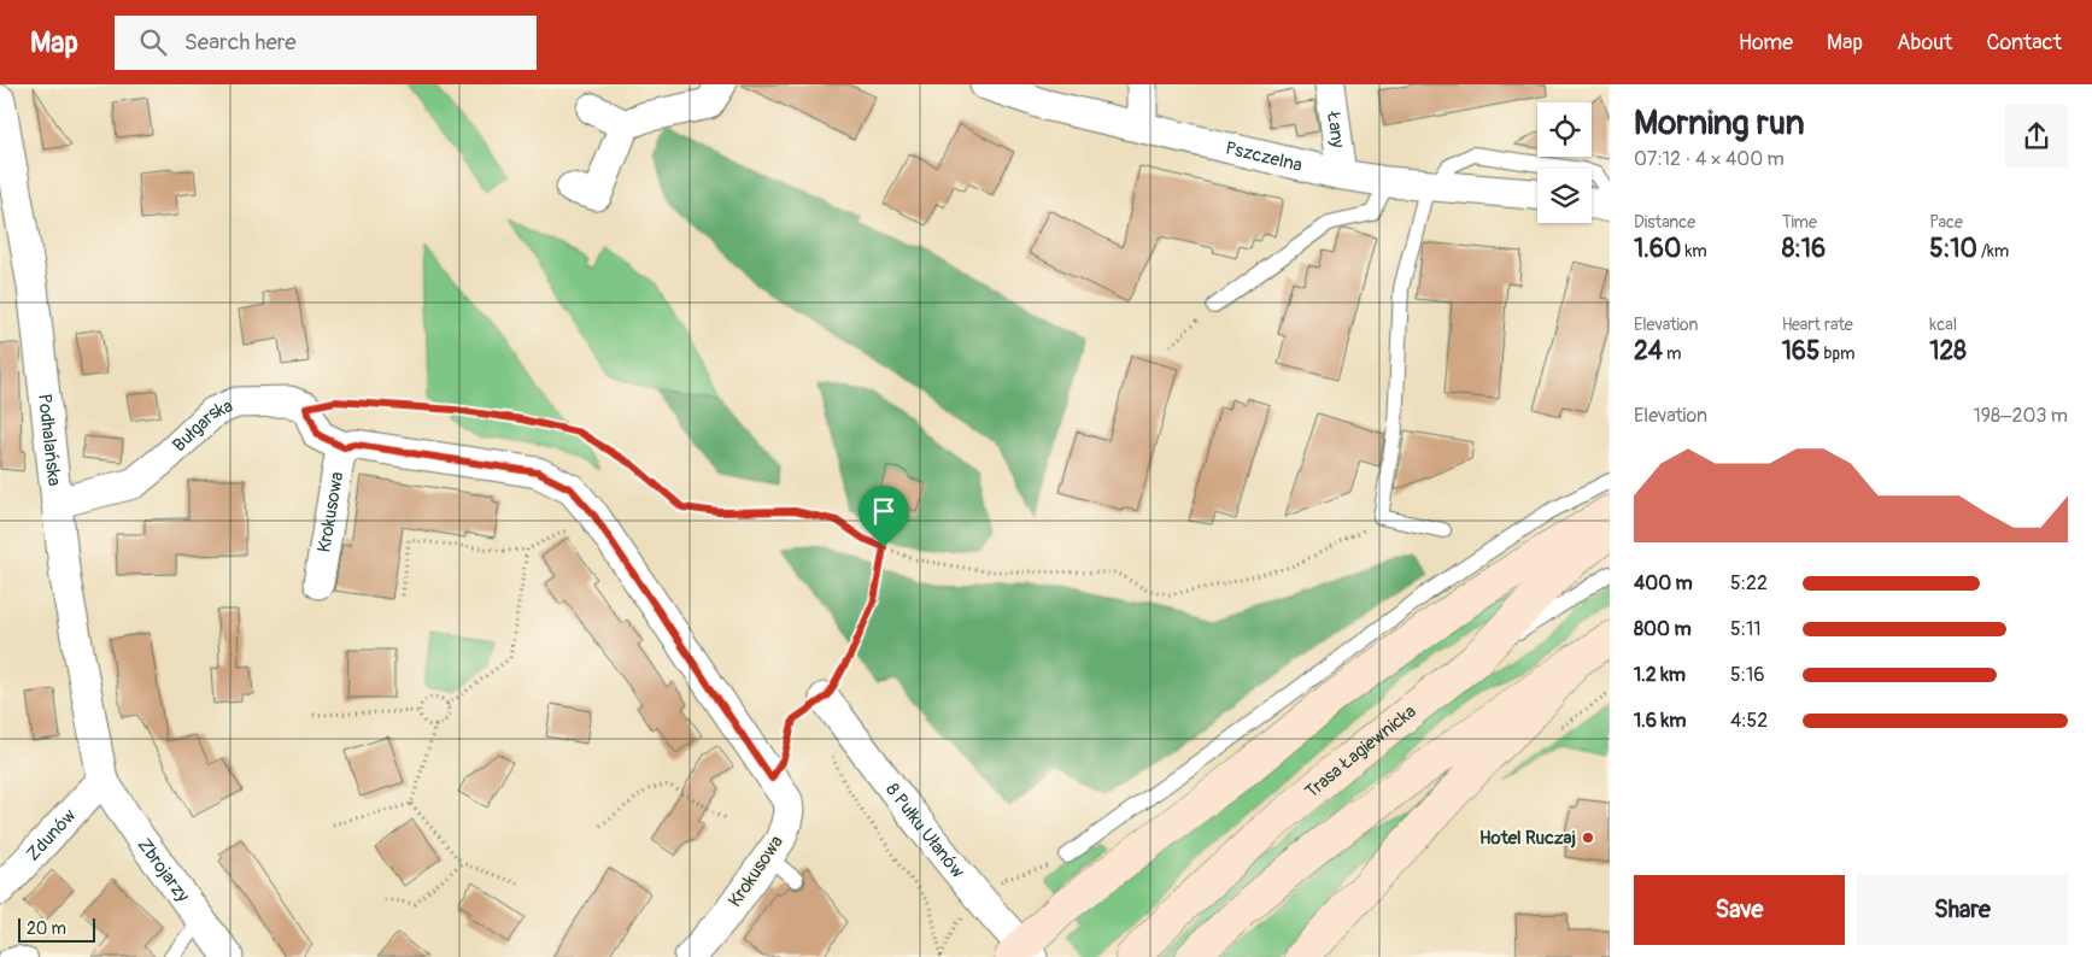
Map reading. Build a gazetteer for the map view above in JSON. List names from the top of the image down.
{
  "streets": {
    "main road": ["Trasa Łagiewnicka"],
    "street": [
      "Łany",
      "Pszczelna",
      "Bułgarska",
      "Podhalańska",
      "Krokusowa",
      "8 Pułku Ułanów",
      "Zdunów",
      "Zbrojarzy"
    ]
  },
  "crossings": [
    ["Łany", "Pszczelna"],
    ["Bułgarska", "Podhalańska"],
    ["Podhalańska", "Zdunów"],
    ["Podhalańska", "Zbrojarzy"],
    ["Zdunów", "Zbrojarzy"]
  ],
  "places": ["Hotel Ruczaj"],
  "scale_bar": "20 m",
  "page": {
    "header": "Map",
    "search": "Search here",
    "nav": [
      "Home",
      "Map",
      "About",
      "Contact"
    ],
    "heading": ["Morning run", "07:12 · 4 × 400 m"],
    "stats": [
      ["Distance", "1.60 km"],
      ["Time", "8:16"],
      ["Pace", "5:10 /km"],
      ["Elevation", "24 m"],
      ["Heart rate", "165 bpm"],
      ["kcal", "128"]
    ],
    "chart": ["Elevation", "198–203 m"],
    "list": [
      {
        "name": "400 m",
        "note": "5:22"
      },
      {
        "name": "800 m",
        "note": "5:11"
      },
      {
        "name": "1.2 km",
        "note": "5:16"
      },
      {
        "name": "1.6 km",
        "note": "4:52"
      }
    ],
    "buttons": ["Save", "Share"],
    "scale": "20 m"
  }
}
